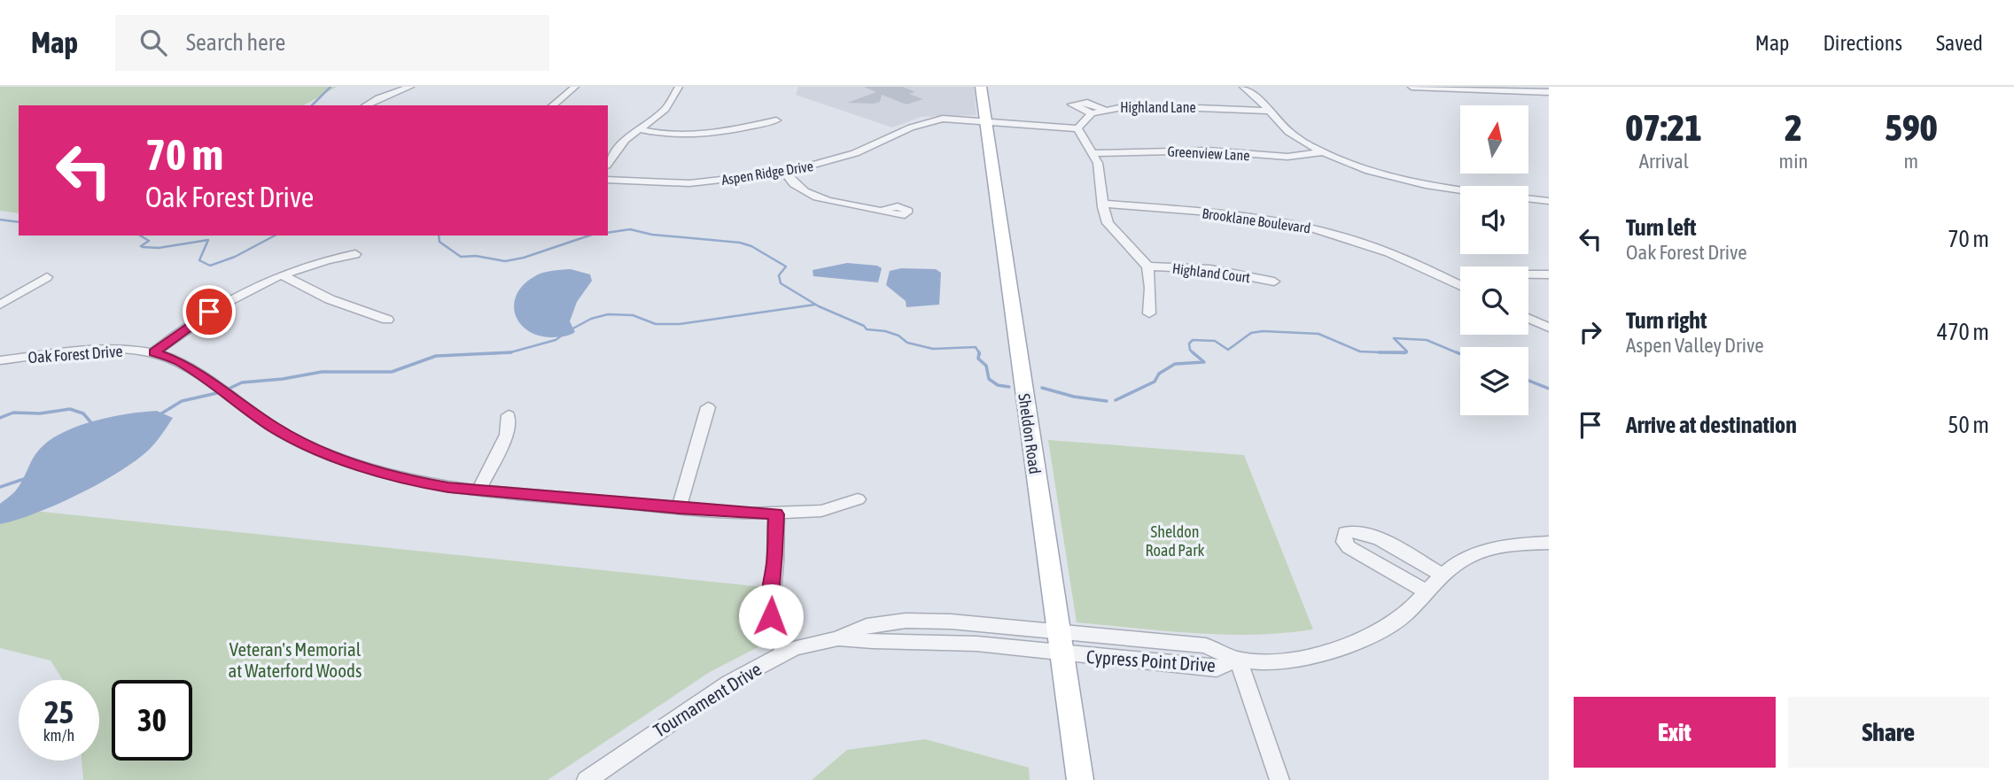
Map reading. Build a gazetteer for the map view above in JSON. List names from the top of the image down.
{
  "streets": {
    "main road": ["Sheldon Road"],
    "street": [
      "Highland Lane",
      "Greenview Lane",
      "Aspen Ridge Drive",
      "Brooklane Boulevard",
      "Highland Court",
      "Oak Forest Drive",
      "Cypress Point Drive",
      "Tournament Drive"
    ]
  },
  "crossings": [
    ["Aspen Ridge Drive", "Sheldon Road"],
    ["Sheldon Road", "Cypress Point Drive"],
    ["Sheldon Road", "Tournament Drive"],
    ["Cypress Point Drive", "Tournament Drive"]
  ],
  "parks": ["Sheldon Road Park", "Veteran's Memorial at Waterford Woods"],
  "north": "top",
  "page": {
    "header": "Map",
    "search": "Search here",
    "nav": ["Map", "Directions", "Saved"],
    "eta": [
      "07:21",
      "Arrival",
      "2",
      "min",
      "590",
      "m"
    ],
    "turn": ["70 m", "Oak Forest Drive"],
    "list": [
      {
        "name": "Turn left",
        "note": "Oak Forest Drive",
        "value": "70 m"
      },
      {
        "name": "Turn right",
        "note": "Aspen Valley Drive",
        "value": "470 m"
      },
      {
        "name": "Arrive at destination",
        "value": "50 m"
      }
    ],
    "speed": "25 km/h",
    "limit": "30",
    "buttons": ["Exit", "Share"]
  }
}
